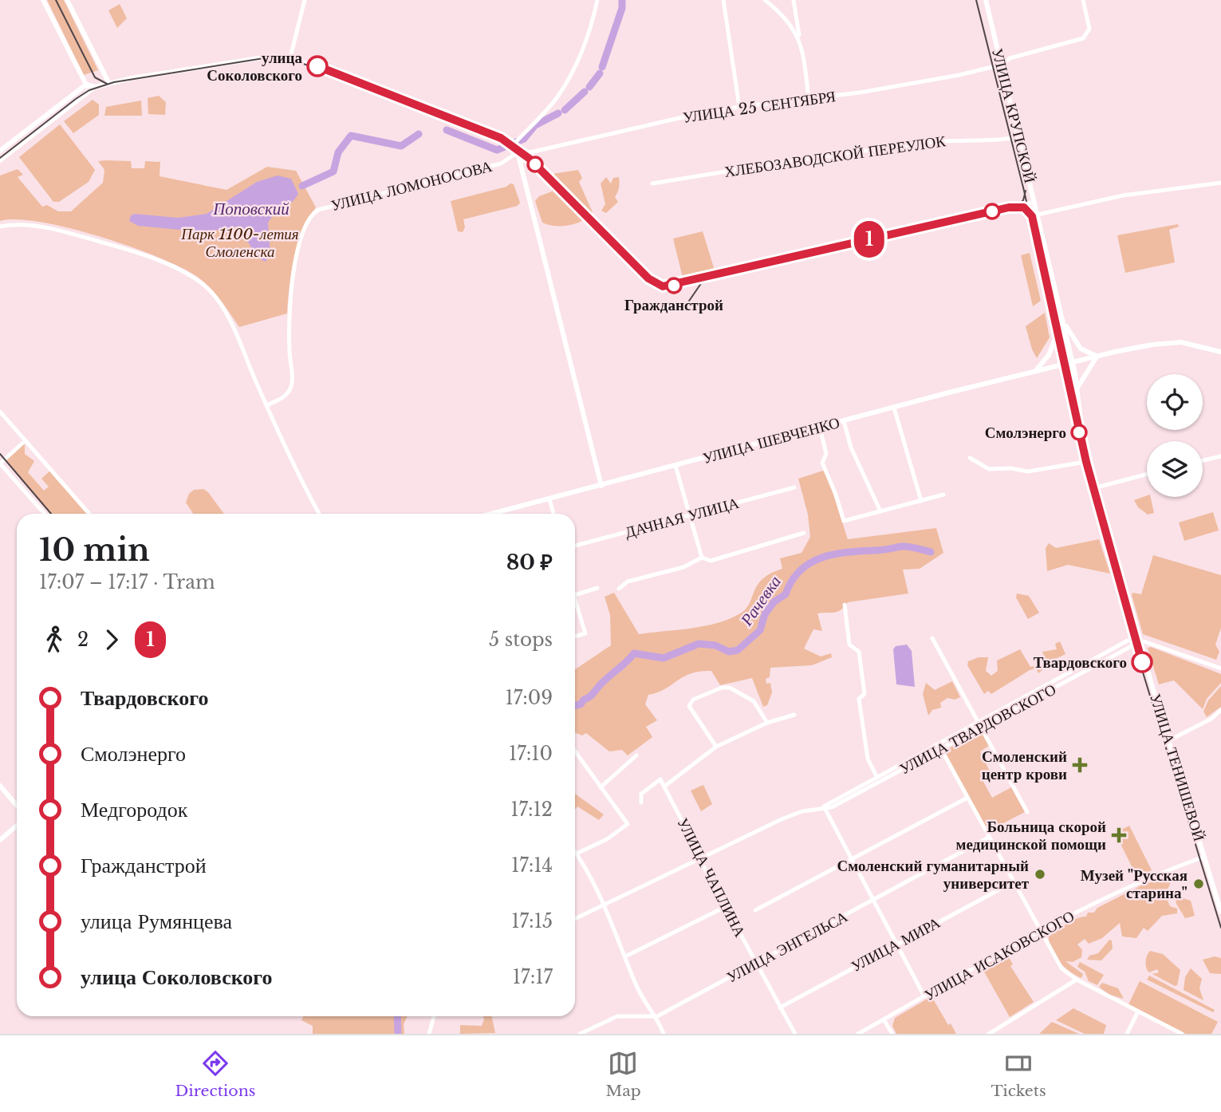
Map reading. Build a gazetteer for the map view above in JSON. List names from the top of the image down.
{
  "streets": {
    "main road": ["УЛИЦА КРУПСКОЙ", "УЛИЦА ШЕВЧЕНКО", "УЛИЦА ТЕНИШЕВОЙ"],
    "street": [
      "УЛИЦА 25 СЕНТЯБРЯ",
      "ХЛЕБОЗАВОДСКОЙ ПЕРЕУЛОК",
      "УЛИЦА ЛОМОНОСОВА",
      "ДАЧНАЯ УЛИЦА",
      "УЛИЦА ТВАРДОВСКОГО",
      "УЛИЦА ЧАПЛИНА",
      "УЛИЦА МИРА",
      "УЛИЦА ЭНГЕЛЬСА",
      "УЛИЦА ИСАКОВСКОГО"
    ]
  },
  "crossings": [
    ["УЛИЦА 25 СЕНТЯБРЯ", "УЛИЦА КРУПСКОЙ"],
    ["УЛИЦА 25 СЕНТЯБРЯ", "УЛИЦА ЛОМОНОСОВА"],
    ["УЛИЦА КРУПСКОЙ", "ХЛЕБОЗАВОДСКОЙ ПЕРЕУЛОК"],
    ["УЛИЦА КРУПСКОЙ", "УЛИЦА ШЕВЧЕНКО"],
    ["УЛИЦА КРУПСКОЙ", "УЛИЦА ТЕНИШЕВОЙ"],
    ["УЛИЦА ШЕВЧЕНКО", "УЛИЦА ТЕНИШЕВОЙ"],
    ["УЛИЦА ТВАРДОВСКОГО", "УЛИЦА ТЕНИШЕВОЙ"],
    ["УЛИЦА ТВАРДОВСКОГО", "УЛИЦА ЧАПЛИНА"],
    ["УЛИЦА ТЕНИШЕВОЙ", "УЛИЦА ИСАКОВСКОГО"],
    ["УЛИЦА ЧАПЛИНА", "УЛИЦА МИРА"],
    ["УЛИЦА ЧАПЛИНА", "УЛИЦА ЭНГЕЛЬСА"]
  ],
  "water": ["Поповский", "Рачевка"],
  "parks": ["Парк 1100-летия Смоленска"],
  "places": {
    "other": [
      "улица Соколовского",
      "Гражданстрой",
      "Смолэнерго",
      "Твардовского",
      "Смоленский гуманитарный университет",
      "Музей \"Русская старина\""
    ],
    "health": ["Смоленский центр крови", "Больница скорой медицинской помощи"]
  },
  "lines": ["tram line 1"],
  "page": {
    "on_map": "1",
    "heading": ["10 min", "17:07 – 17:17 · Tram", "80 ₽"],
    "legs": ["2", "1", "5 stops"],
    "list": [
      {
        "name": "Твардовского",
        "value": "17:09"
      },
      {
        "name": "Смолэнерго",
        "value": "17:10"
      },
      {
        "name": "Медгородок",
        "value": "17:12"
      },
      {
        "name": "Гражданстрой",
        "value": "17:14"
      },
      {
        "name": "улица Румянцева",
        "value": "17:15"
      },
      {
        "name": "улица Соколовского",
        "value": "17:17"
      }
    ],
    "tabs": ["Directions", "Map", "Tickets"]
  }
}
